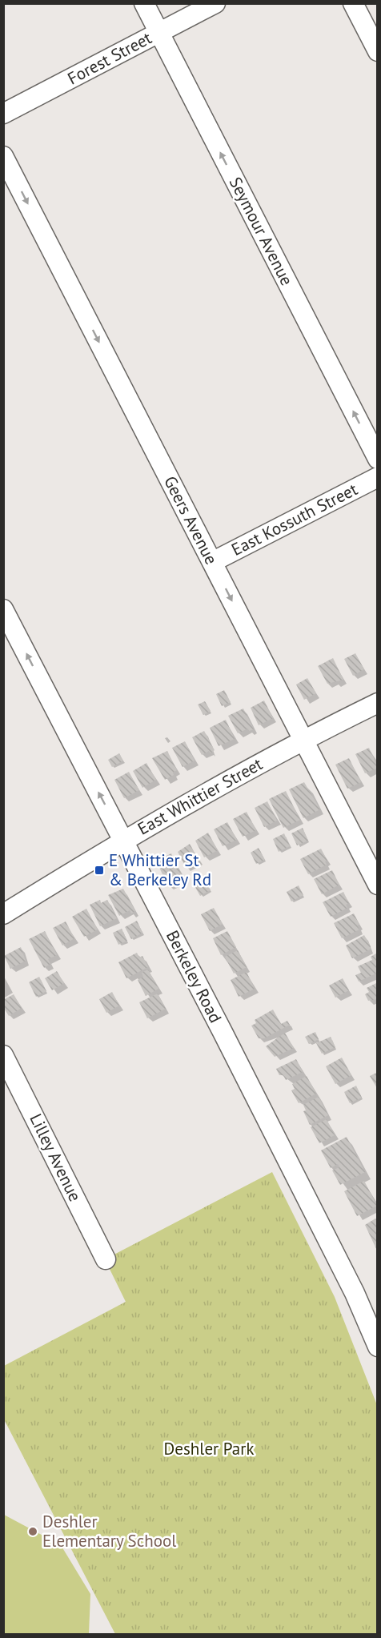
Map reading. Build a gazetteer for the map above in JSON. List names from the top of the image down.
{
  "streets": {
    "street": [
      "Forest Street",
      "Seymour Avenue",
      "East Kossuth Street",
      "Geers Avenue",
      "East Whittier Street",
      "Berkeley Road",
      "Lilley Avenue"
    ]
  },
  "crossings": [
    ["Forest Street", "Seymour Avenue"],
    ["East Kossuth Street", "Geers Avenue"],
    ["Geers Avenue", "East Whittier Street"],
    ["East Whittier Street", "Berkeley Road"]
  ],
  "one_way": ["Seymour Avenue", "Geers Avenue"],
  "parks": ["Deshler Park"],
  "places": {
    "transit": ["E Whittier St & Berkeley Rd"],
    "other": ["Deshler Elementary School"]
  }
}
